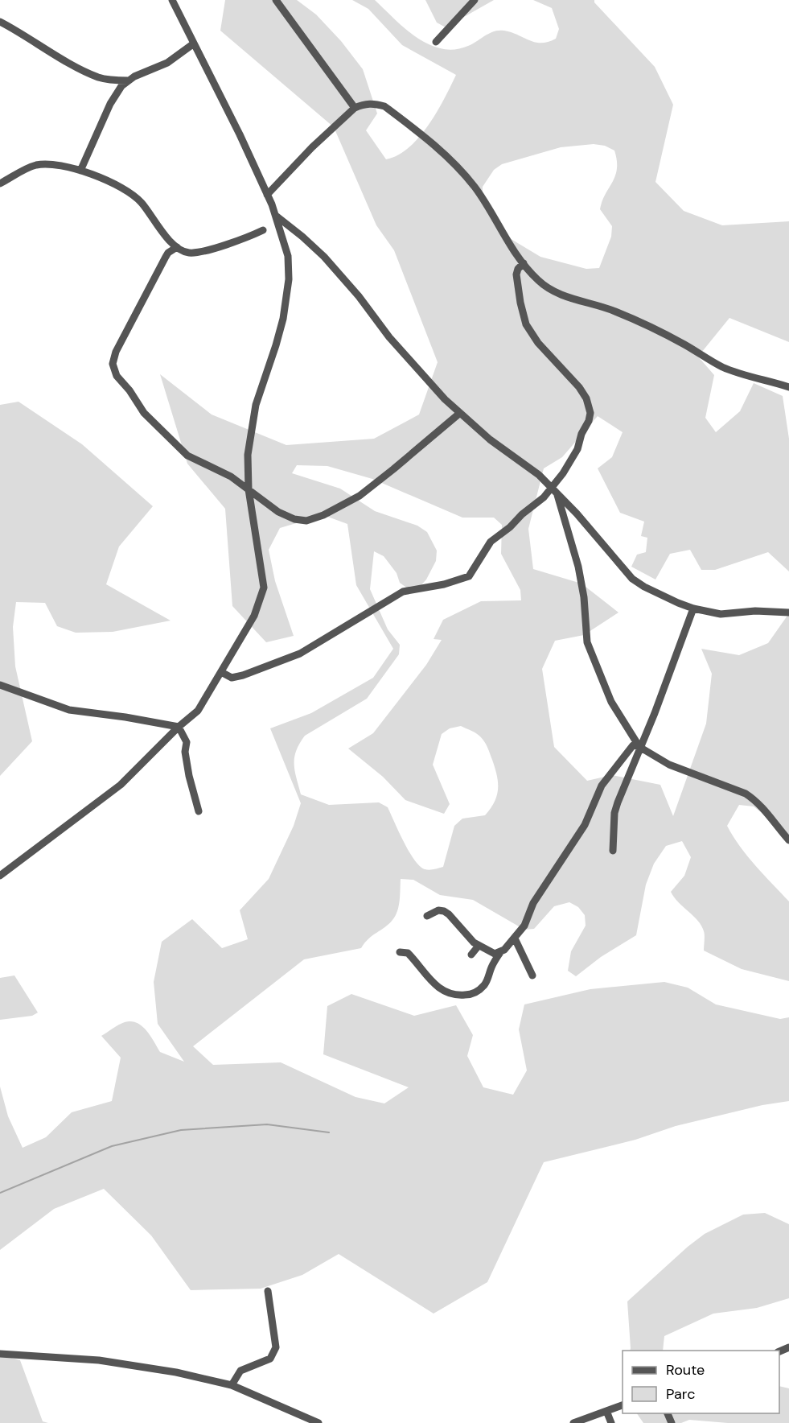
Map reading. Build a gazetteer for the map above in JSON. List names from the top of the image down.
{
  "legend": ["Route", "Parc"]
}
